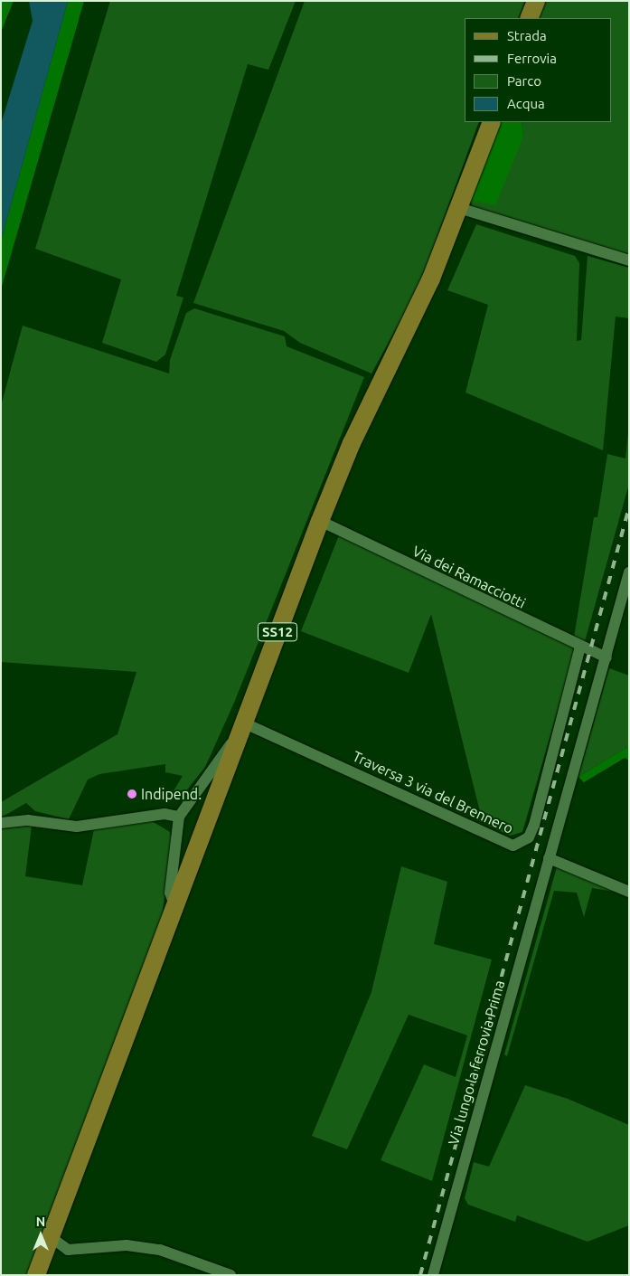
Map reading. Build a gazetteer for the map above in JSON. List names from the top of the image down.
{
  "streets": {
    "main road": ["SS12"],
    "street": ["Via dei Ramacciotti", "Traversa 3 via del Brennero", "Via lungo la ferrovia Prima"]
  },
  "crossings": [
    ["Via dei Ramacciotti", "SS12"],
    ["Via dei Ramacciotti", "Traversa 3 via del Brennero"],
    ["Via dei Ramacciotti", "Via lungo la ferrovia Prima"],
    ["SS12", "Traversa 3 via del Brennero"]
  ],
  "places": ["Indipend."],
  "legend": [
    "Strada",
    "Ferrovia",
    "Parco",
    "Acqua"
  ],
  "north": "top"
}
